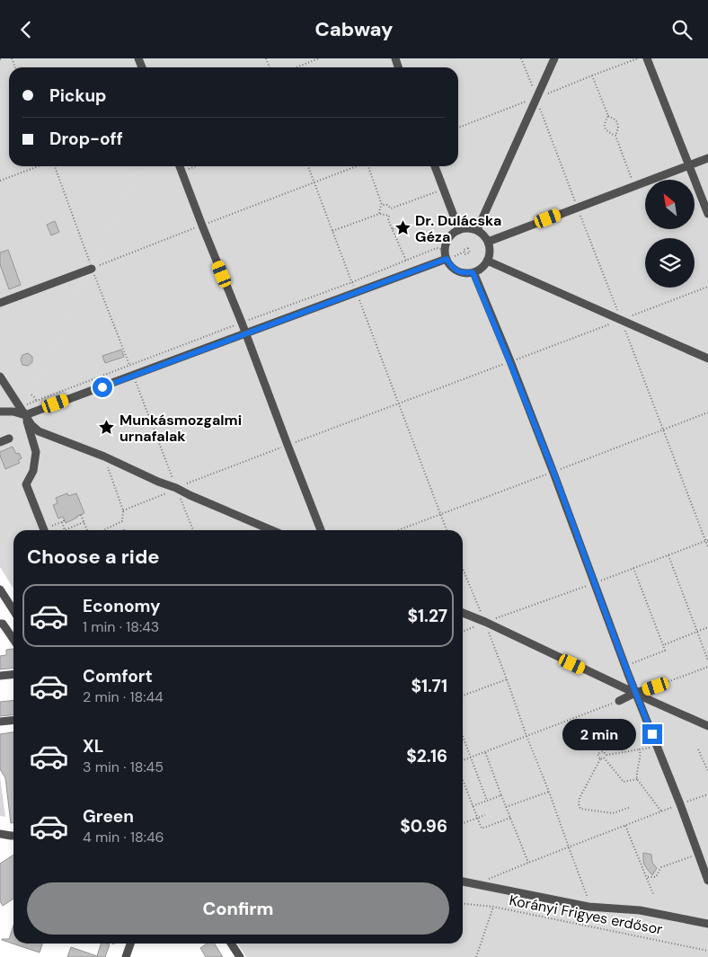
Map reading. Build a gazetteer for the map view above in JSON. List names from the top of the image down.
{
  "streets": {
    "path": ["Korányi Frigyes erdősor"]
  },
  "places": {
    "place": ["Dr. Dulácska Géza", "Munkásmozgalmi urnafalak"]
  },
  "north": "top left",
  "page": {
    "header": "Cabway",
    "banner": ["Pickup", "Drop-off"],
    "heading": "Choose a ride",
    "list": [
      {
        "name": "Economy",
        "note": "1 min · 18:43",
        "value": "$1.27"
      },
      {
        "name": "Comfort",
        "note": "2 min · 18:44",
        "value": "$1.71"
      },
      {
        "name": "XL",
        "note": "3 min · 18:45",
        "value": "$2.16"
      },
      {
        "name": "Green",
        "note": "4 min · 18:46",
        "value": "$0.96"
      }
    ],
    "bubble": "2 min",
    "buttons": "Confirm"
  }
}
